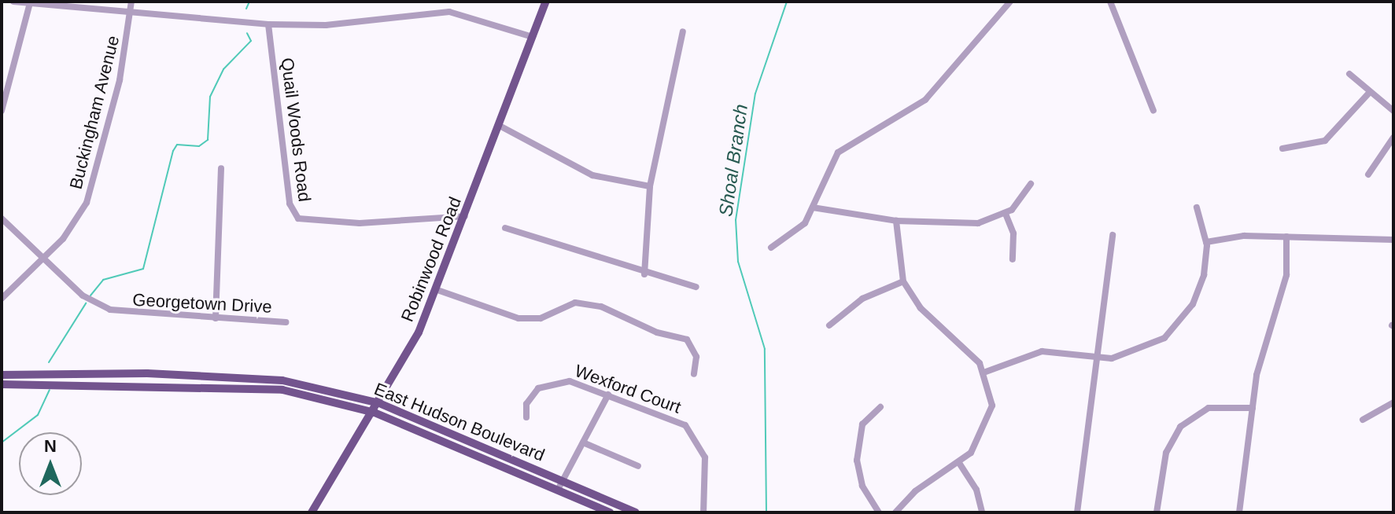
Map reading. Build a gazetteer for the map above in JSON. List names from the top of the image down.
{
  "streets": {
    "main road": ["Robinwood Road", "East Hudson Boulevard"],
    "street": [
      "Buckingham Avenue",
      "Quail Woods Road",
      "Georgetown Drive",
      "Wexford Court"
    ]
  },
  "crossings": [
    ["Buckingham Avenue", "Georgetown Drive"],
    ["Quail Woods Road", "Robinwood Road"],
    ["Robinwood Road", "East Hudson Boulevard"]
  ],
  "water": ["Shoal Branch"],
  "north": "top"
}
